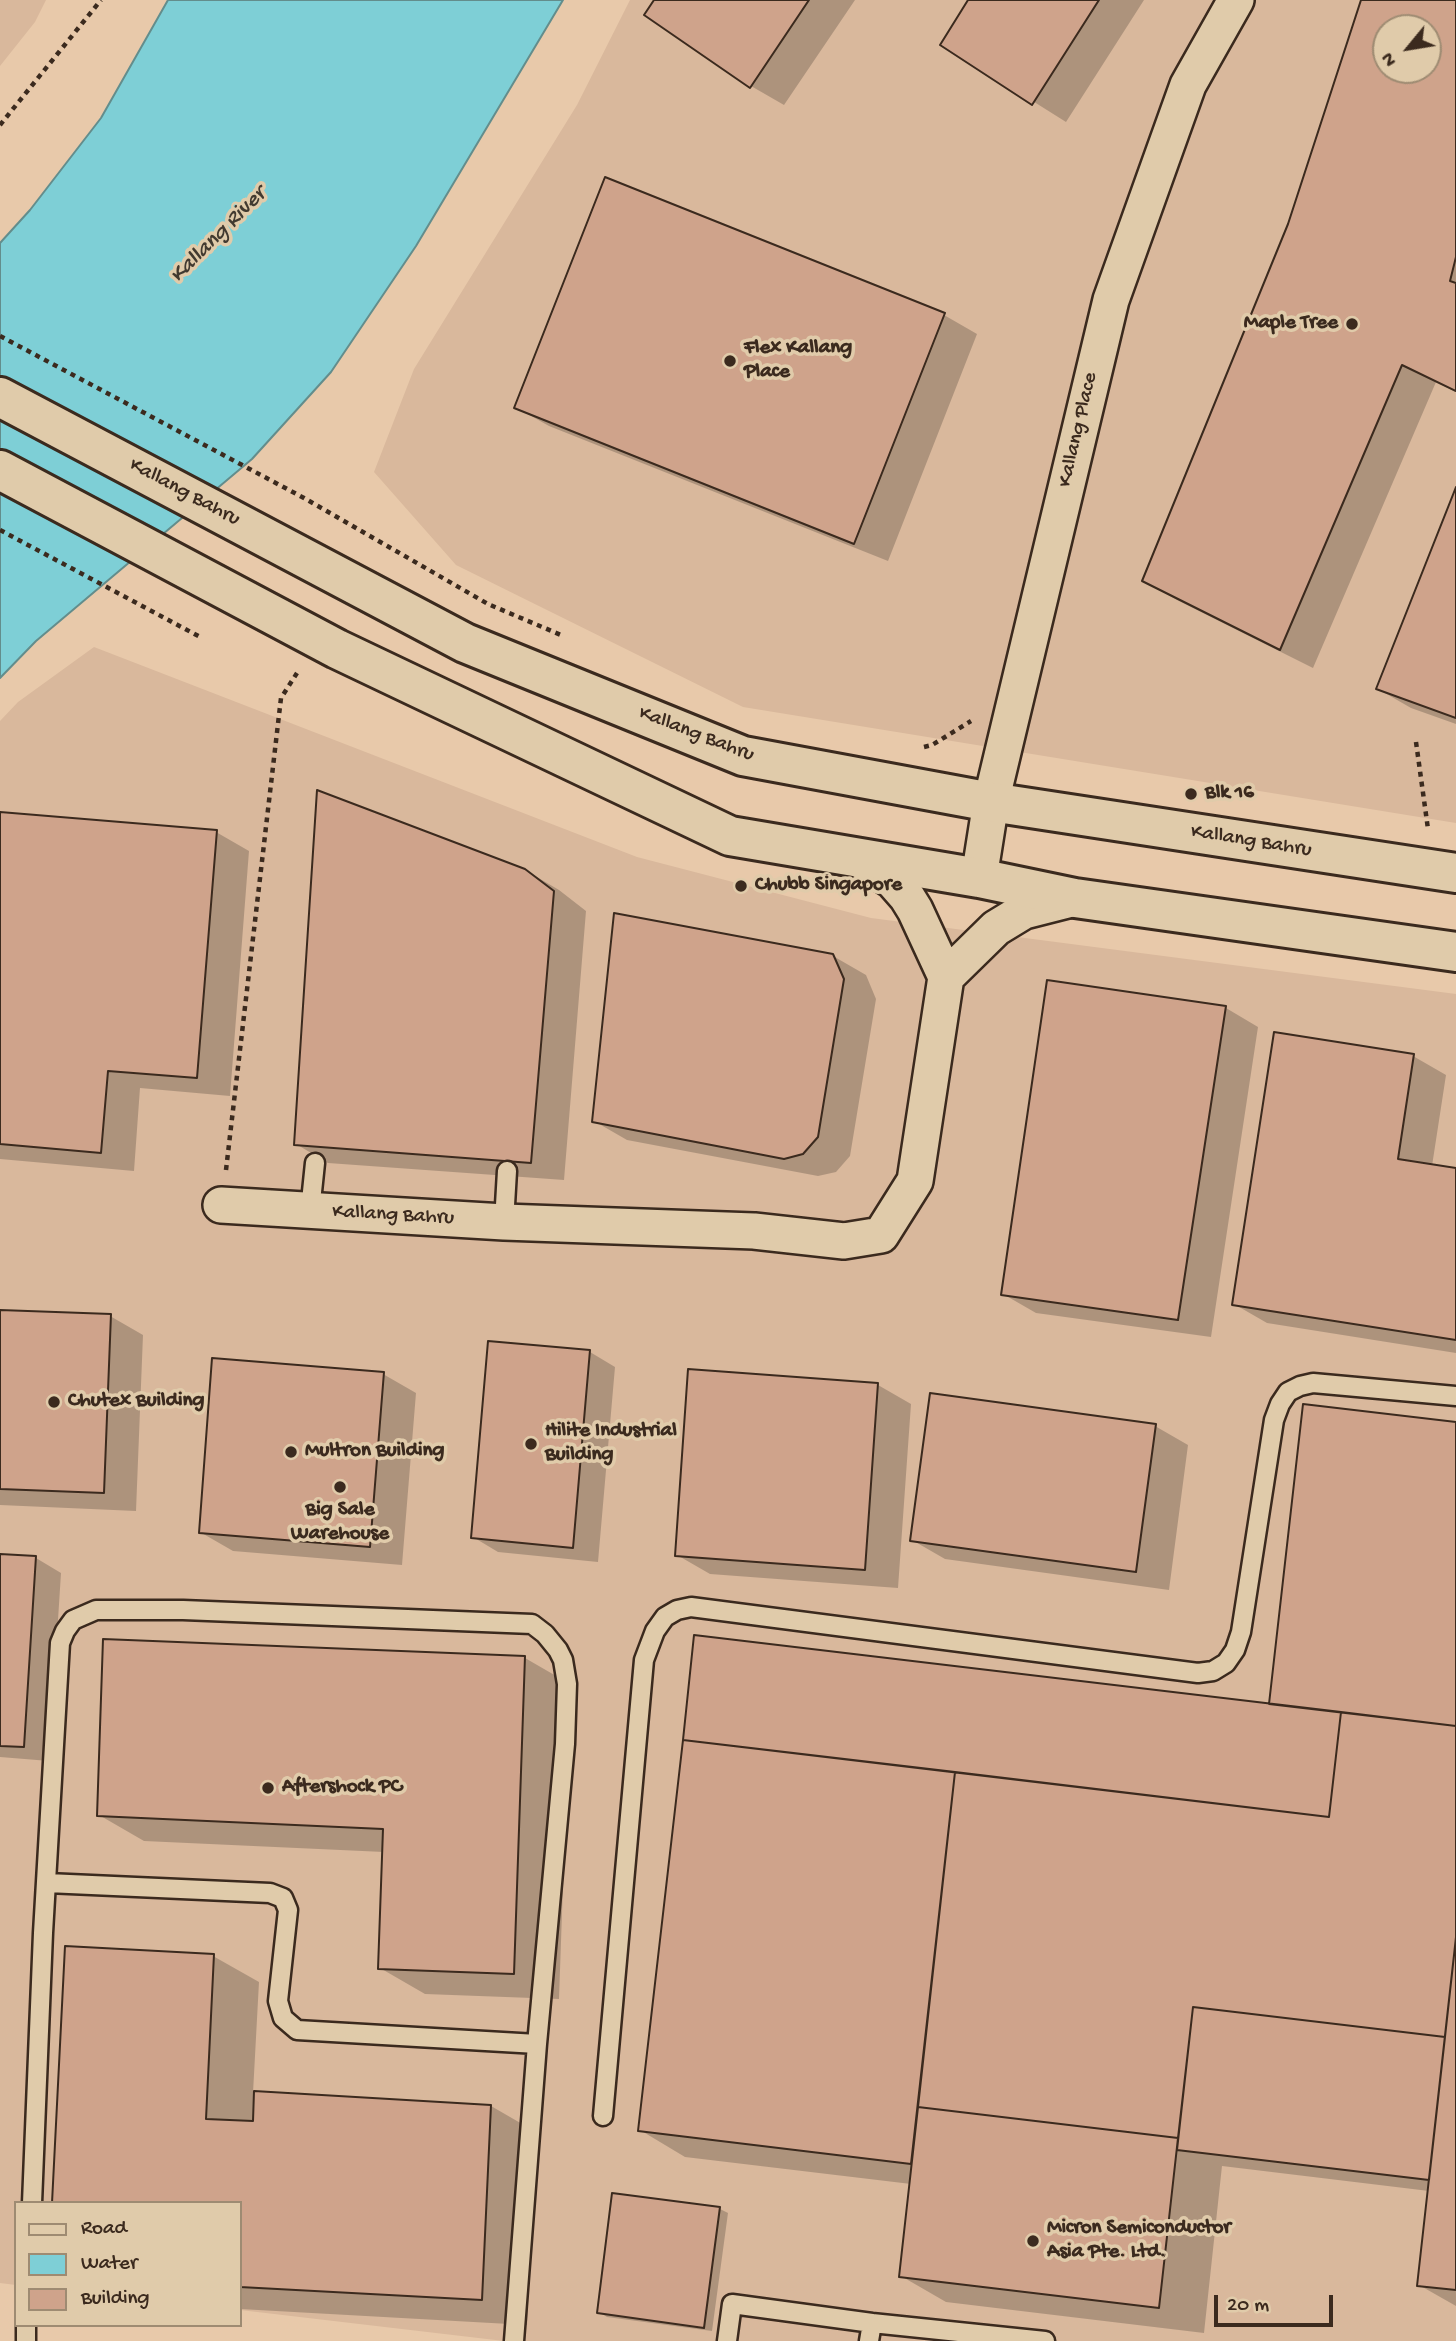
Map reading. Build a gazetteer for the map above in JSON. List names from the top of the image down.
{
  "streets": {
    "main road": ["Kallang Bahru"],
    "street": ["Kallang Place"]
  },
  "crossings": [
    ["Kallang Place", "Kallang Bahru"]
  ],
  "water": ["Kallang River"],
  "places": [
    "Maple Tree",
    "Flex Kallang Place",
    "Blk 16",
    "Chubb Singapore",
    "Chutex Building",
    "Hilite Industrial Building",
    "Multron Building",
    "Big Sale Warehouse",
    "Aftershock PC",
    "Micron Semiconductor Asia Pte. Ltd."
  ],
  "legend": ["Road", "Water", "Building"],
  "scale_bar": "20 m",
  "north": "bottom left"
}
